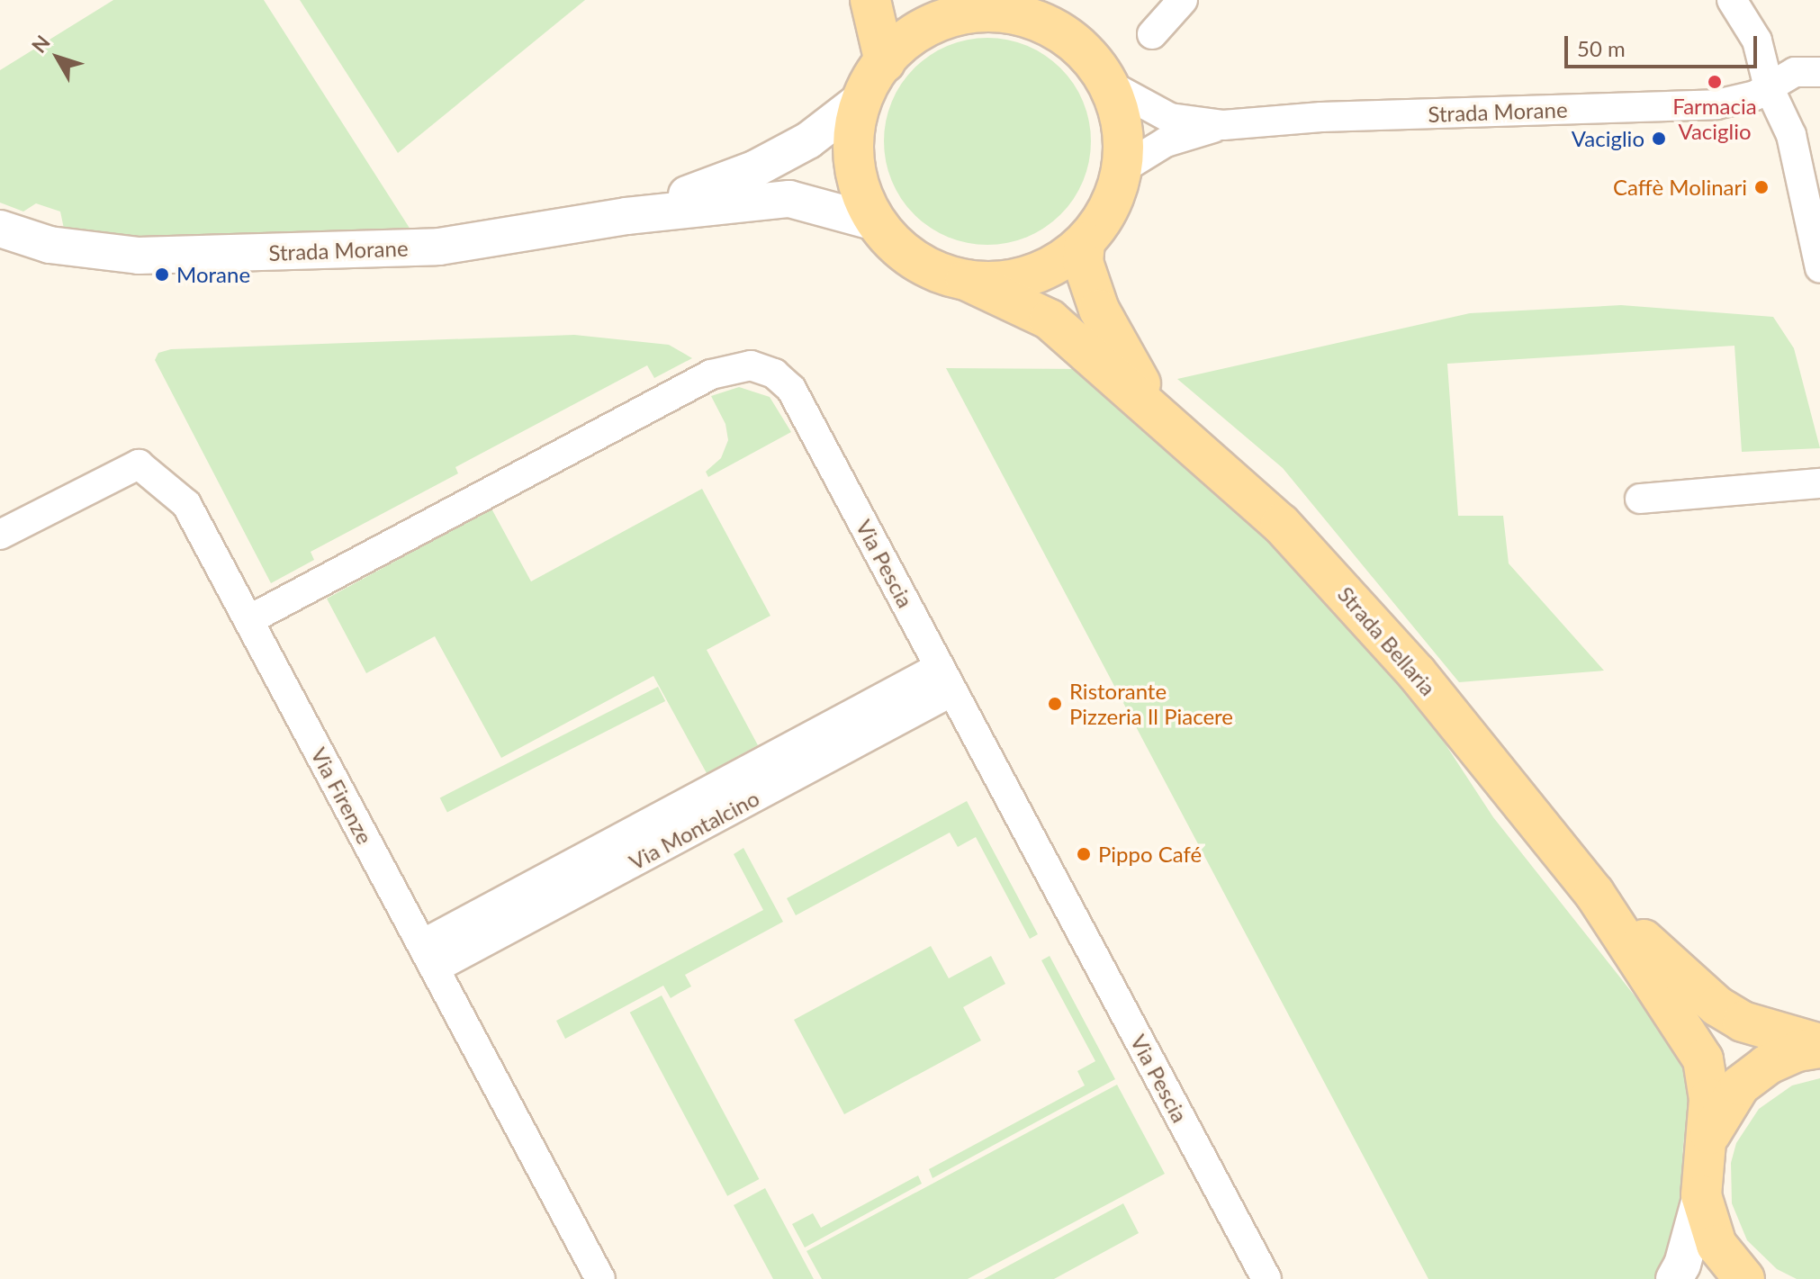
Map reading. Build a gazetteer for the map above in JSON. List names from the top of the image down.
{
  "streets": {
    "main road": ["Strada Bellaria"],
    "street": [
      "Strada Morane",
      "Via Pescia",
      "Via Firenze",
      "Via Montalcino"
    ]
  },
  "crossings": [
    ["Strada Morane", "Strada Bellaria"],
    ["Via Pescia", "Via Firenze"],
    ["Via Pescia", "Via Montalcino"],
    ["Via Firenze", "Via Montalcino"]
  ],
  "places": [
    "Farmacia Vaciglio",
    "Vaciglio",
    "Caffè Molinari",
    "Morane",
    "Ristorante Pizzeria Il Piacere",
    "Pippo Café"
  ],
  "scale_bar": "50 m",
  "north": "top left"
}
